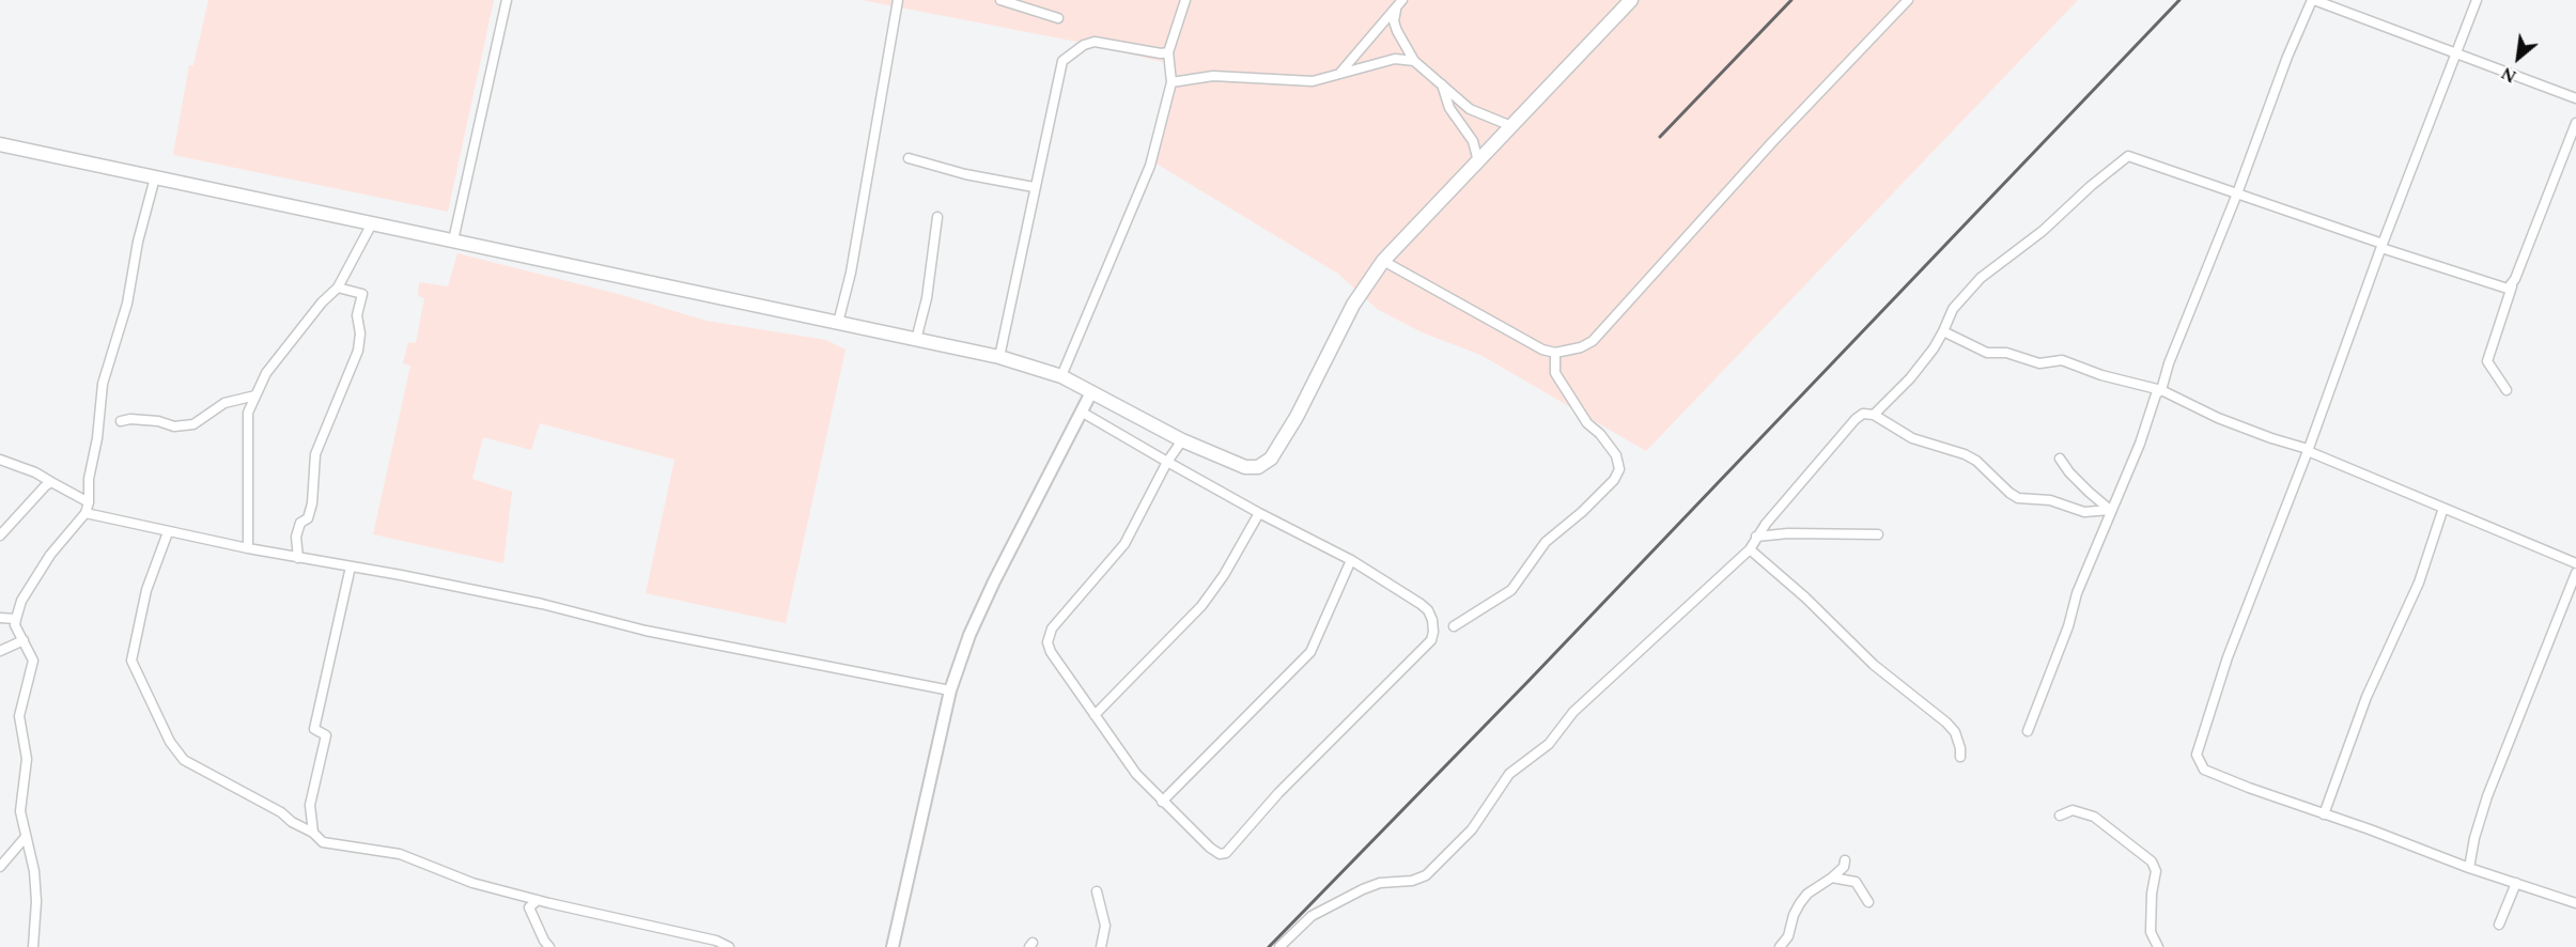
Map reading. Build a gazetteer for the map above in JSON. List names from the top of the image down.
{
  "north": "bottom left"
}
